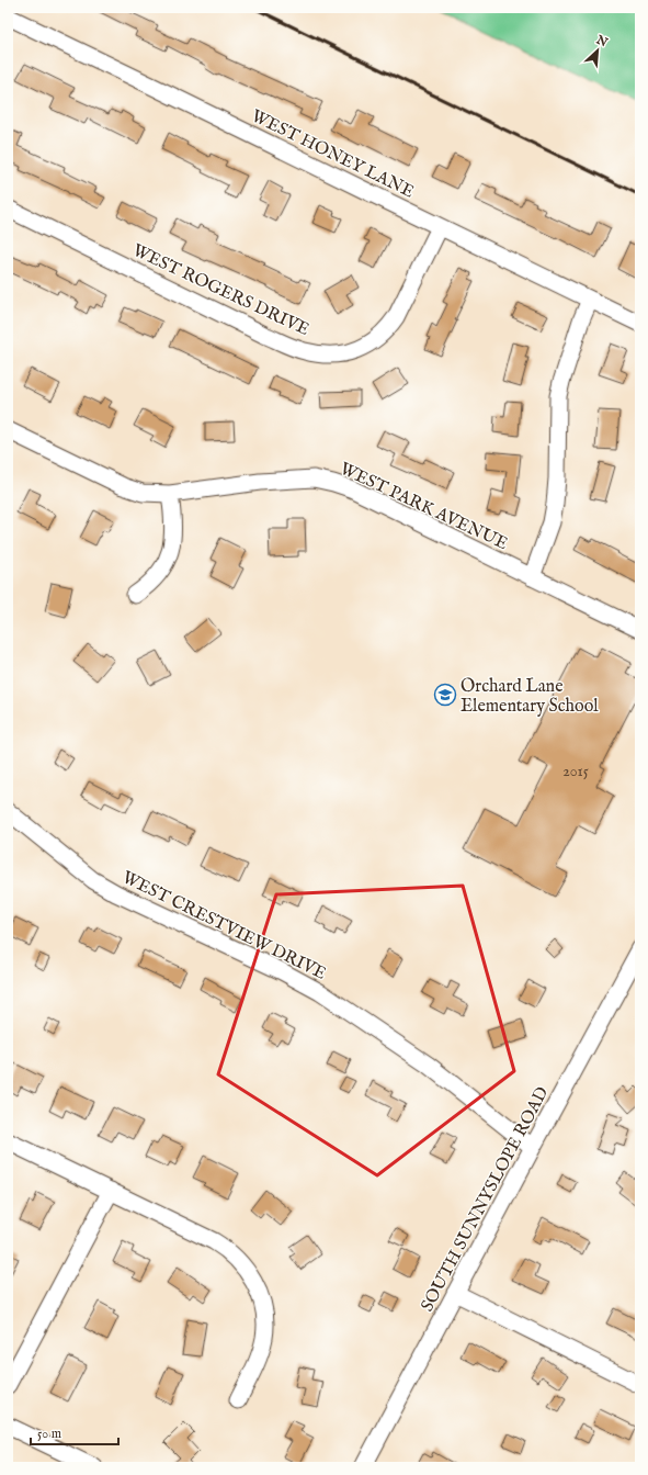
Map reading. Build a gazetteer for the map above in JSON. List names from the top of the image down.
{
  "streets": {
    "street": [
      "WEST HONEY LANE",
      "WEST ROGERS DRIVE",
      "WEST PARK AVENUE",
      "WEST CRESTVIEW DRIVE",
      "SOUTH SUNNYSLOPE ROAD"
    ]
  },
  "crossings": [
    ["WEST HONEY LANE", "WEST ROGERS DRIVE"],
    ["WEST CRESTVIEW DRIVE", "SOUTH SUNNYSLOPE ROAD"]
  ],
  "places": {
    "school or university": ["Orchard Lane Elementary School"]
  },
  "house_numbers": ["2015"],
  "scale_bar": "50 m",
  "north": "top right"
}
